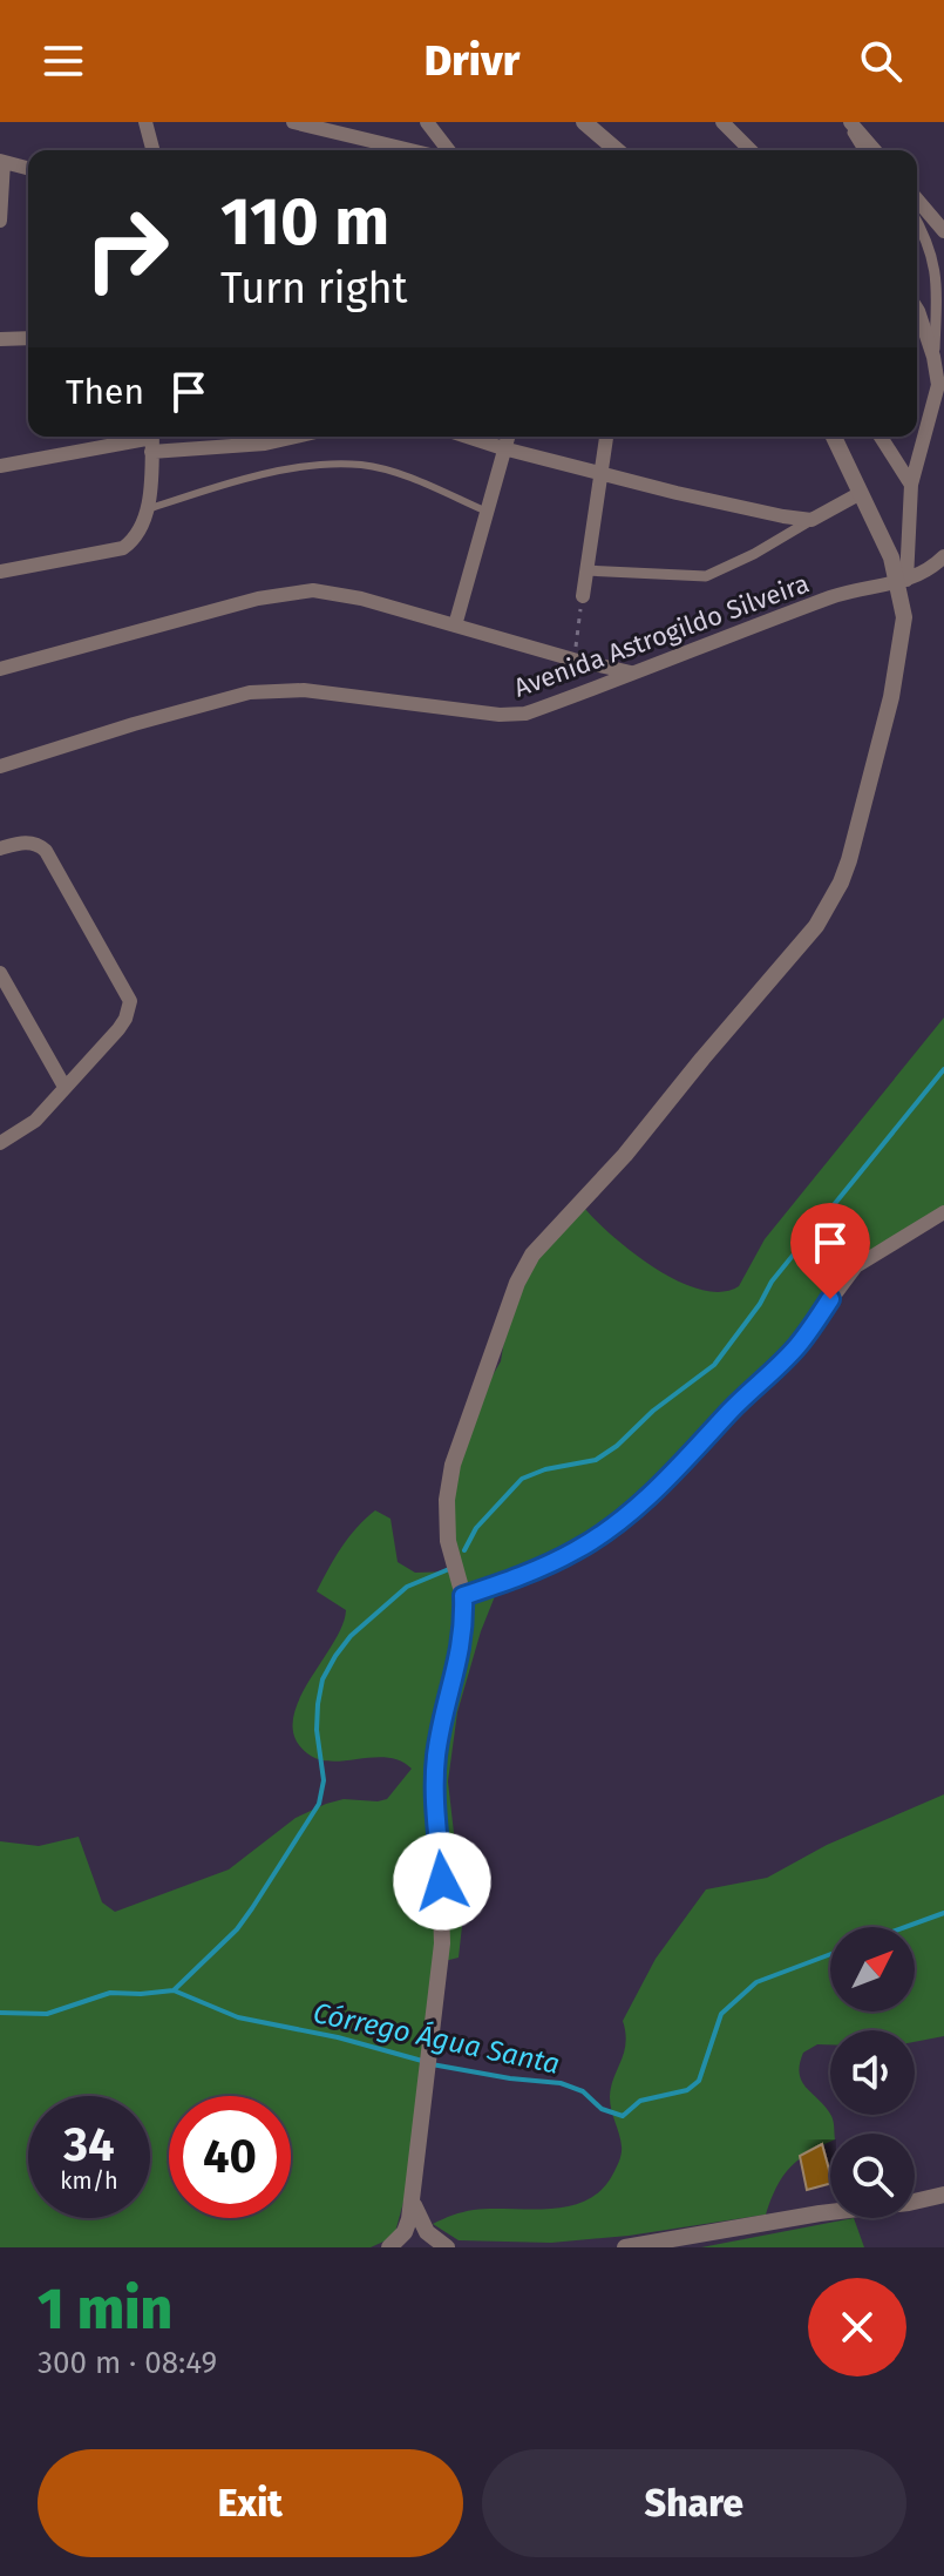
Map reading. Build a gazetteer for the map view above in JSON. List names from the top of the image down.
{
  "streets": {
    "street": ["Avenida Astrogildo Silveira"]
  },
  "water": ["Córrego Água Santa"],
  "north": "top right",
  "page": {
    "header": "Drivr",
    "turn": ["110 m", "Turn right"],
    "then": "Then",
    "speed": "34 km/h",
    "limit": "40",
    "heading": ["1 min", "300 m · 08:49"],
    "buttons": ["Exit", "Share"]
  }
}
